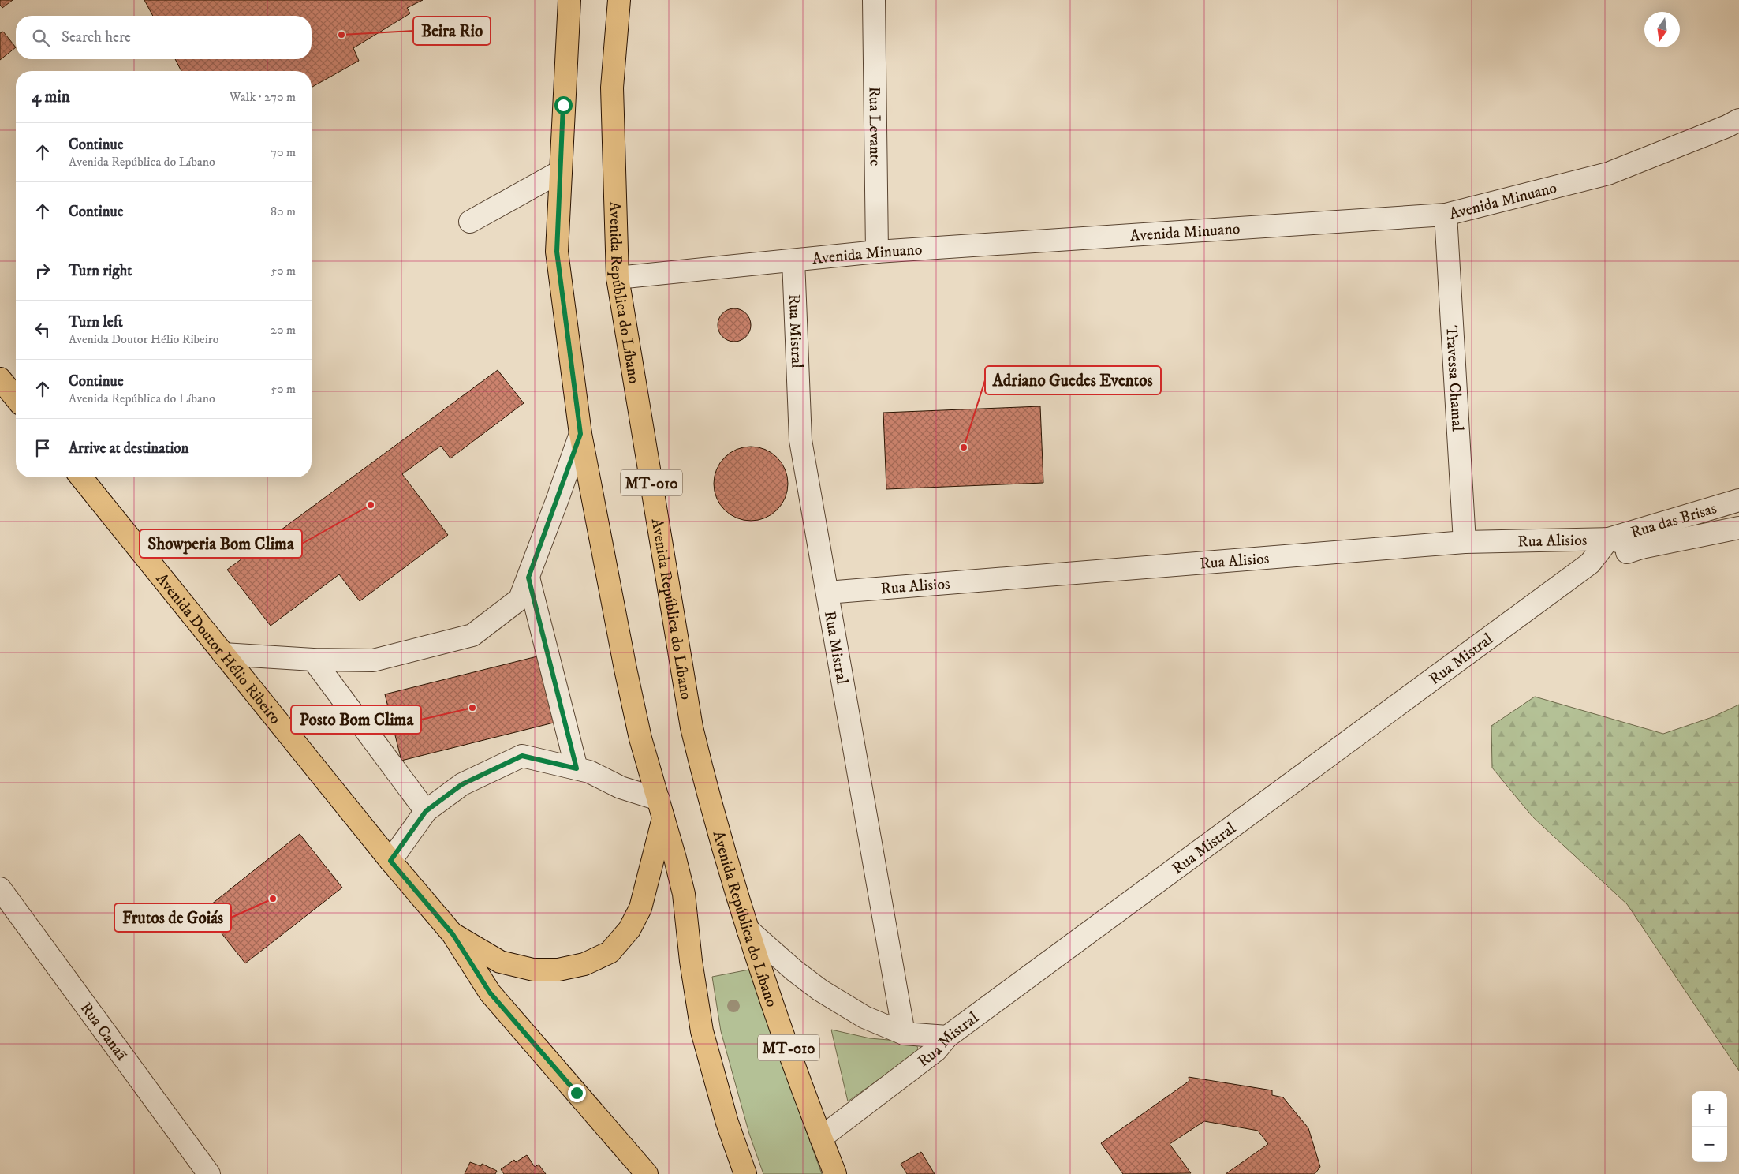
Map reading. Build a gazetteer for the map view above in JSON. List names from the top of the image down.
{
  "streets": {
    "main road": ["Avenida República do Líbano", "MT-010", "Avenida Doutor Hélio Ribeiro"],
    "street": [
      "Rua Levante",
      "Avenida Minuano",
      "Rua Mistral",
      "Travessa Chamal",
      "Rua das Brisas",
      "Rua Alisios",
      "Rua Canaã"
    ]
  },
  "crossings": [
    ["Rua Levante", "Avenida Minuano"],
    ["Avenida Minuano", "Avenida República do Líbano"],
    ["Avenida Minuano", "Rua Mistral"],
    ["Avenida Minuano", "Travessa Chamal"],
    ["Avenida República do Líbano", "Rua Mistral"],
    ["Rua Mistral", "Rua das Brisas"],
    ["Rua Mistral", "Rua Alisios"],
    ["Travessa Chamal", "Rua Alisios"],
    ["Rua das Brisas", "Rua Alisios"]
  ],
  "places": [
    "Beira Rio",
    "Adriano Guedes Eventos",
    "Showperia Bom Clima",
    "Posto Bom Clima",
    "Frutos de Goiás"
  ],
  "north": "bottom",
  "page": {
    "search": "Search here",
    "heading": ["4 min", "Walk · 270 m"],
    "list": [
      ["Continue", "Avenida República do Líbano", "70 m"],
      ["Continue", "80 m"],
      ["Turn right", "50 m"],
      ["Turn left", "Avenida Doutor Hélio Ribeiro", "20 m"],
      ["Continue", "Avenida República do Líbano", "50 m"],
      "Arrive at destination"
    ],
    "map_buttons": ["+", "−"]
  }
}
